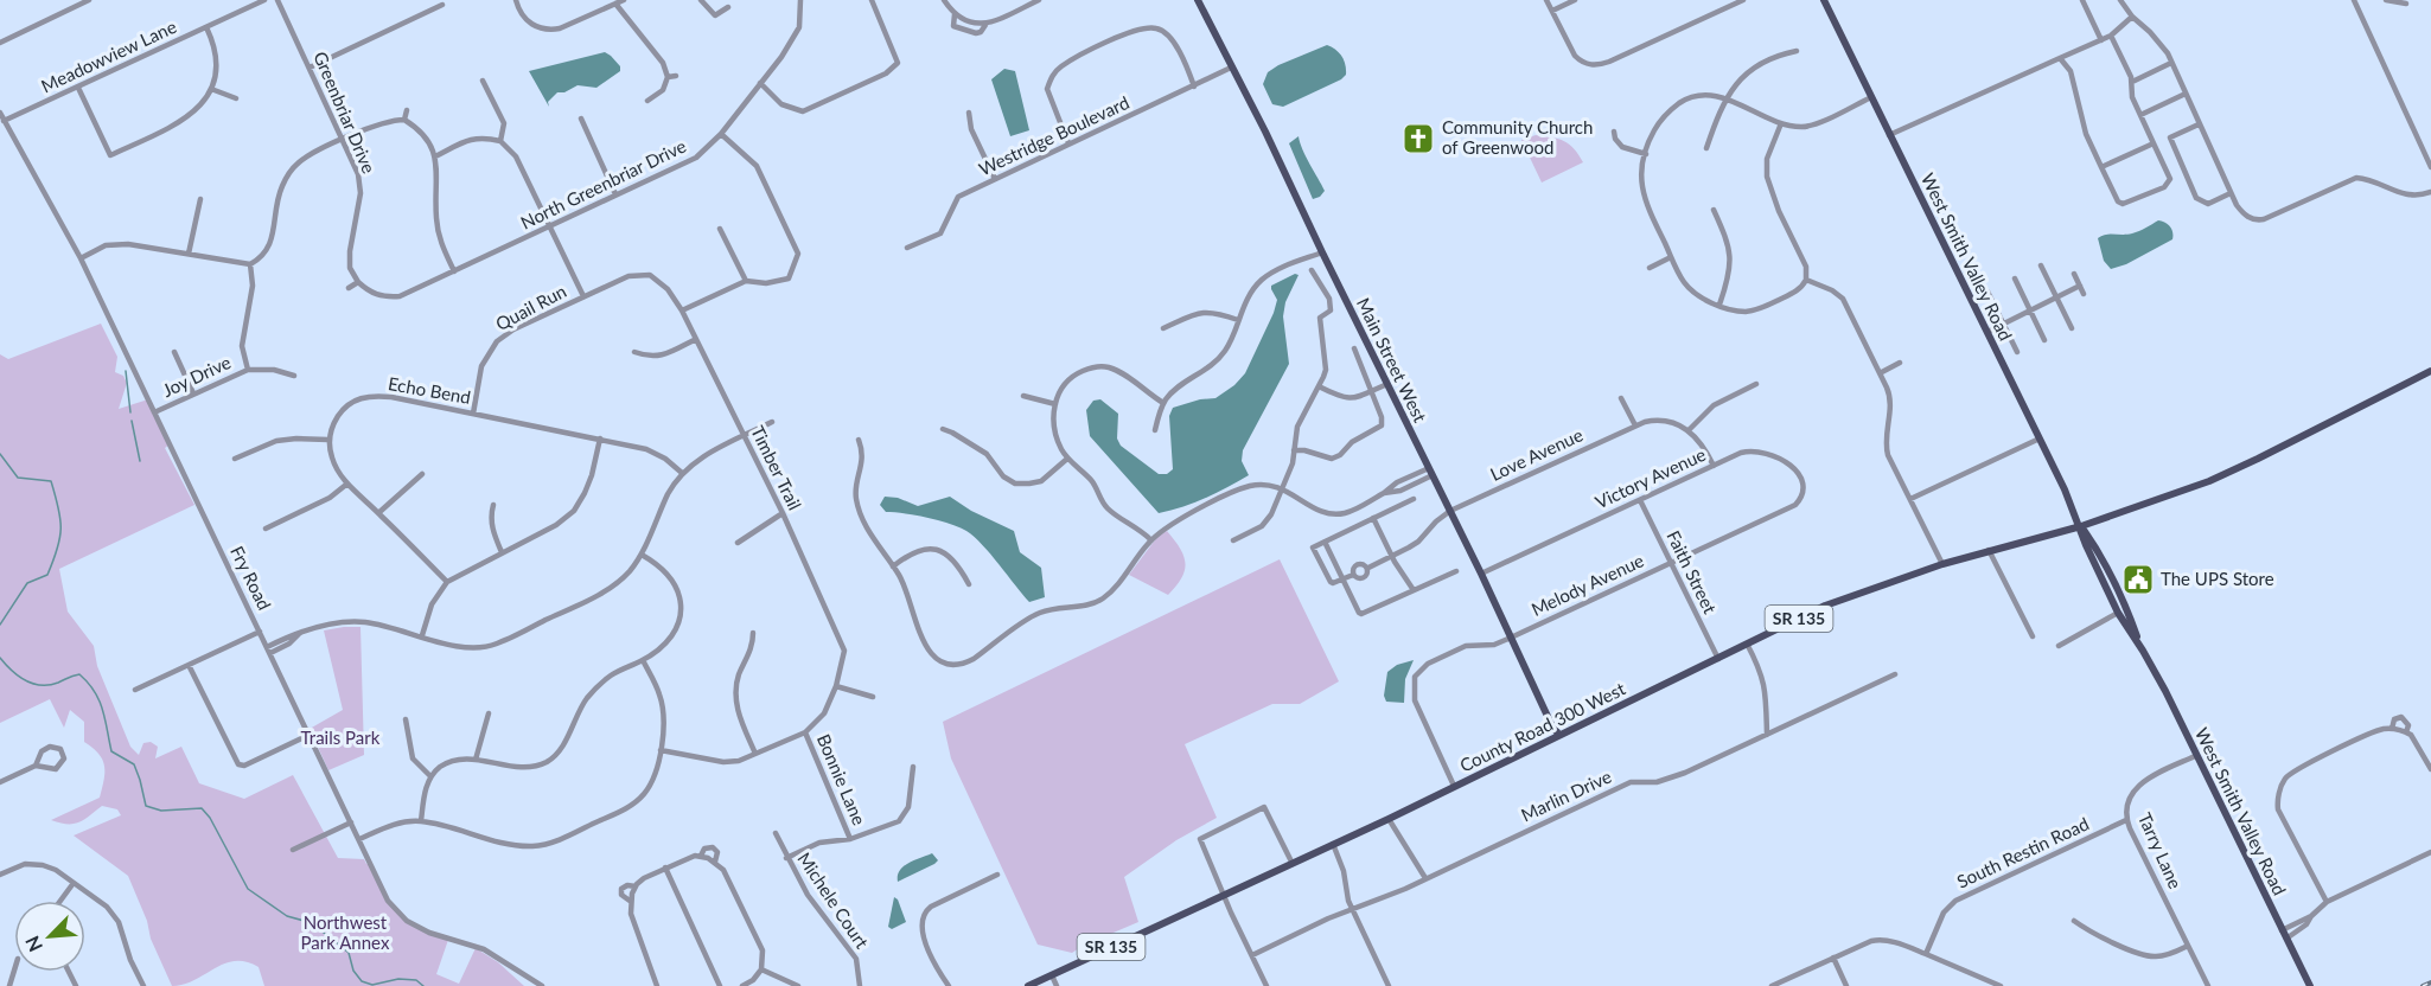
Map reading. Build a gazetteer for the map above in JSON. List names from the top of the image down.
{
  "streets": {
    "main road": [
      "West Smith Valley Road",
      "Main Street West",
      "SR 135",
      "County Road 300 West"
    ],
    "street": [
      "Meadowview Lane",
      "Greenbriar Drive",
      "Westridge Boulevard",
      "North Greenbriar Drive",
      "Quail Run",
      "Joy Drive",
      "Echo Bend",
      "Love Avenue",
      "Timber Trail",
      "Victory Avenue",
      "Faith Street",
      "Fry Road",
      "Melody Avenue",
      "Bonnie Lane",
      "Marlin Drive",
      "Tarry Lane",
      "South Restin Road",
      "Michele Court"
    ]
  },
  "crossings": [
    ["Meadowview Lane", "Fry Road"],
    ["Greenbriar Drive", "North Greenbriar Drive"],
    ["Westridge Boulevard", "Main Street West"],
    ["West Smith Valley Road", "SR 135"],
    ["West Smith Valley Road", "County Road 300 West"],
    ["West Smith Valley Road", "Tarry Lane"],
    ["Quail Run", "Echo Bend"],
    ["Quail Run", "Timber Trail"],
    ["Main Street West", "Love Avenue"],
    ["Main Street West", "Victory Avenue"],
    ["Main Street West", "Melody Avenue"],
    ["Main Street West", "County Road 300 West"],
    ["Joy Drive", "Fry Road"],
    ["Timber Trail", "Bonnie Lane"],
    ["Victory Avenue", "Faith Street"],
    ["Victory Avenue", "Melody Avenue"],
    ["Faith Street", "Melody Avenue"],
    ["Faith Street", "County Road 300 West"],
    ["Melody Avenue", "County Road 300 West"],
    ["SR 135", "County Road 300 West"],
    ["Tarry Lane", "South Restin Road"]
  ],
  "parks": ["Trails Park", "Northwest Park Annex"],
  "places": {
    "church": ["Community Church of Greenwood"],
    "public building": ["The UPS Store"]
  },
  "north": "bottom left"
}
